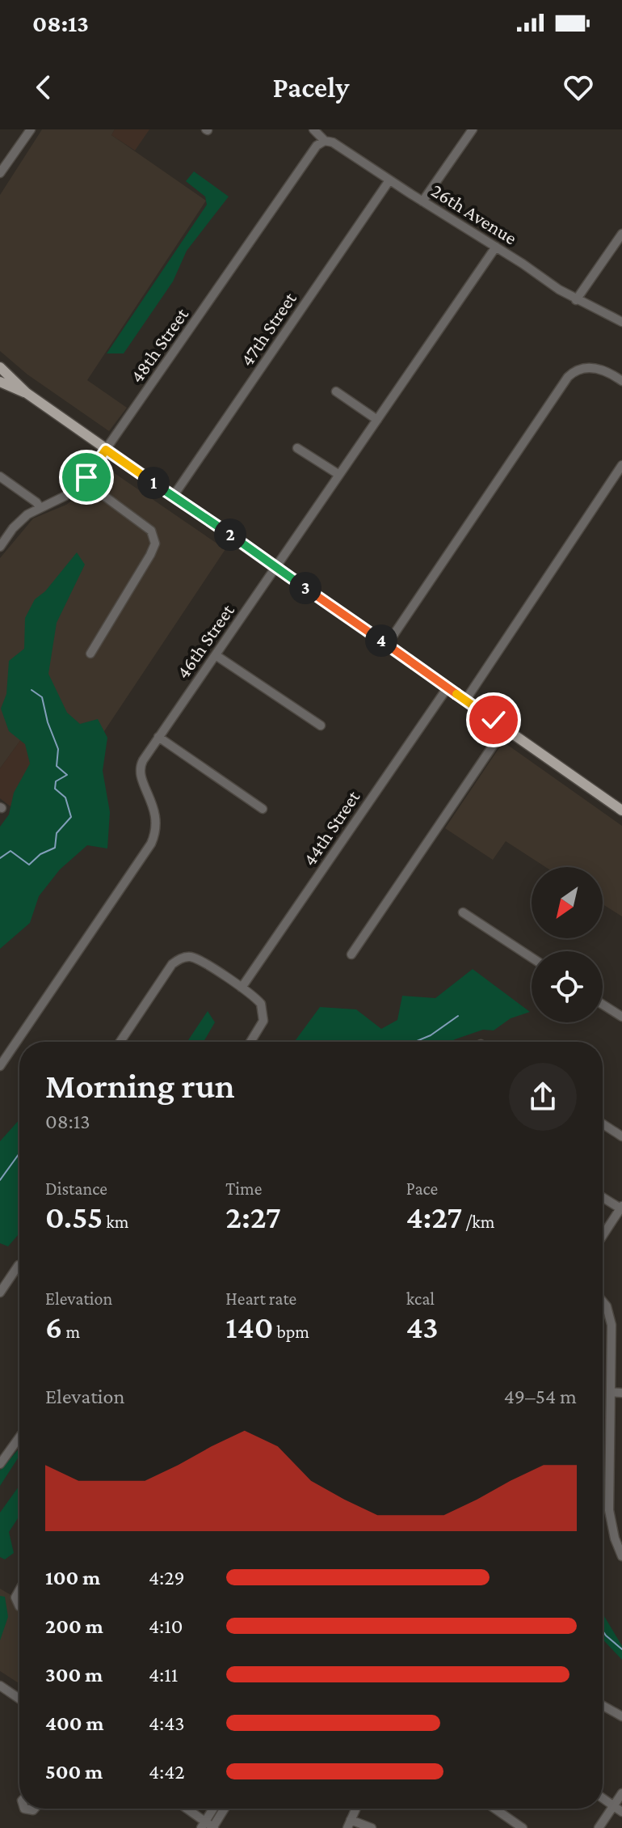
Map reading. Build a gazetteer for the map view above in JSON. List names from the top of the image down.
{
  "streets": {
    "street": [
      "26th Avenue",
      "47th Street",
      "48th Street",
      "46th Street",
      "44th Street"
    ]
  },
  "crossings": [
    ["26th Avenue", "47th Street"],
    ["26th Avenue", "48th Street"],
    ["26th Avenue", "46th Street"]
  ],
  "north": "bottom left",
  "page": {
    "status": "08:13",
    "header": "Pacely",
    "pins": [
      "1",
      "2",
      "3",
      "4"
    ],
    "heading": ["Morning run", "08:13"],
    "stats": [
      ["Distance", "0.55 km"],
      ["Time", "2:27"],
      ["Pace", "4:27 /km"],
      ["Elevation", "6 m"],
      ["Heart rate", "140 bpm"],
      ["kcal", "43"]
    ],
    "chart": ["Elevation", "49–54 m"],
    "list": [
      {
        "name": "100 m",
        "note": "4:29"
      },
      {
        "name": "200 m",
        "note": "4:10"
      },
      {
        "name": "300 m",
        "note": "4:11"
      },
      {
        "name": "400 m",
        "note": "4:43"
      },
      {
        "name": "500 m",
        "note": "4:42"
      }
    ]
  }
}
